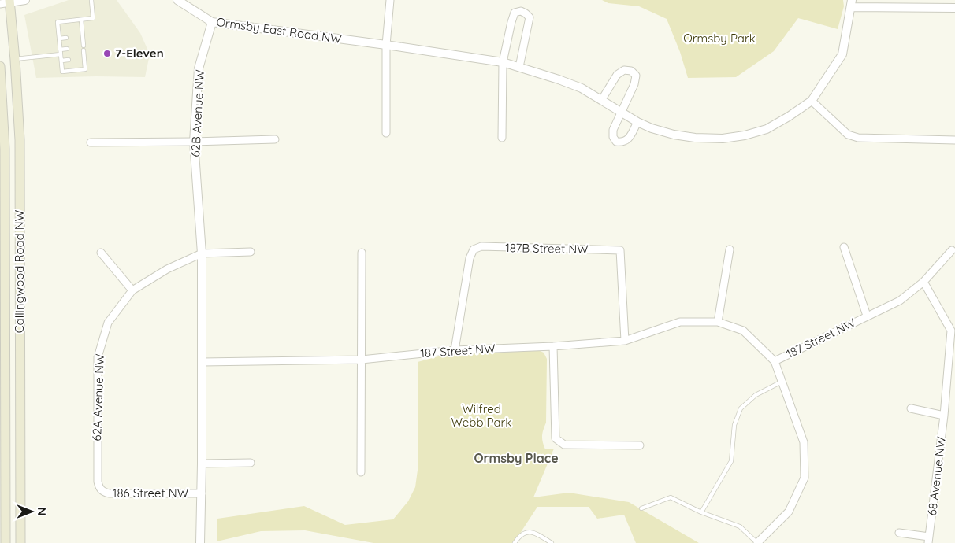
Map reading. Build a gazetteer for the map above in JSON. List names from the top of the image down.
{
  "streets": {
    "main road": ["Callingwood Road NW"],
    "street": [
      "Ormsby East Road NW",
      "62B Avenue NW",
      "187B Street NW",
      "187 Street NW",
      "62A Avenue NW",
      "68 Avenue NW",
      "186 Street NW"
    ]
  },
  "crossings": [
    ["Ormsby East Road NW", "62B Avenue NW"],
    ["62B Avenue NW", "187 Street NW"],
    ["62B Avenue NW", "186 Street NW"],
    ["187B Street NW", "187 Street NW"],
    ["187 Street NW", "68 Avenue NW"],
    ["62A Avenue NW", "186 Street NW"]
  ],
  "districts": ["Ormsby Place"],
  "parks": ["Ormsby Park", "Wilfred Webb Park"],
  "places": ["7-Eleven"],
  "north": "right"
}
